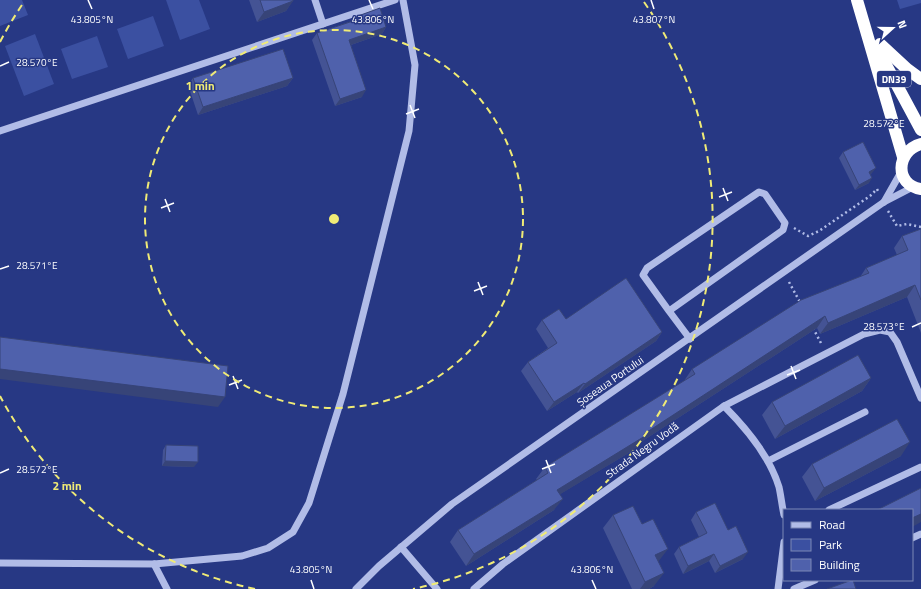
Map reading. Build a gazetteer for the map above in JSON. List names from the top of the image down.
{
  "streets": {
    "highway": ["DN39"],
    "street": ["Șoseaua Portului", "Strada Negru Vodă"]
  },
  "legend": ["Road", "Park", "Building"],
  "north": "right",
  "coordinates": [
    "43.806°N",
    "43.805°N",
    "43.807°N",
    "28.570°E",
    "28.572°E",
    "28.571°E",
    "28.573°E"
  ],
  "rings": ["1 min", "2 min"]
}
